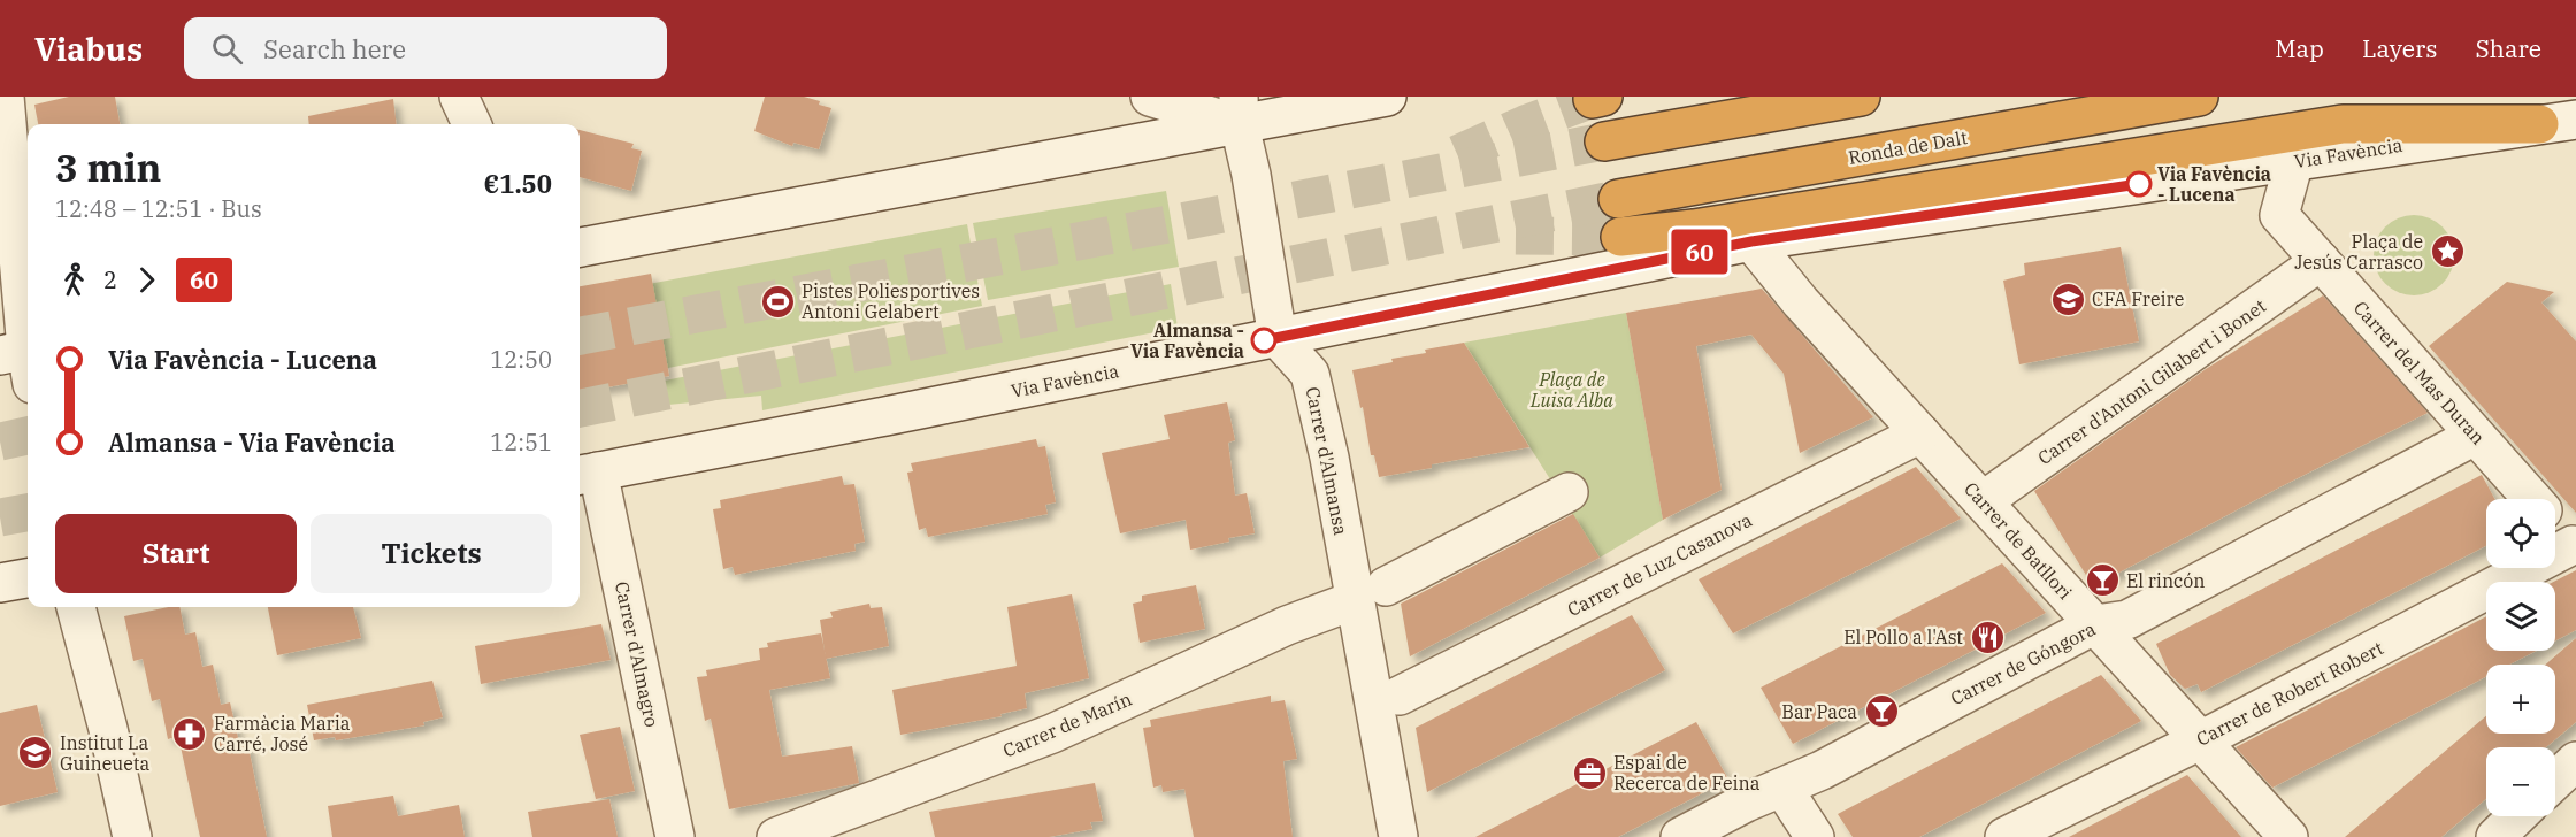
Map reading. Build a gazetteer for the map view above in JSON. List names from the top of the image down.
{
  "streets": {
    "highway": ["Ronda de Dalt"],
    "street": [
      "Via Favència",
      "Carrer del Mas Duran",
      "Carrer d'Antoni Gilabert i Bonet",
      "Carrer d'Almansa",
      "Carrer de Batllori",
      "Carrer de Luz Casanova",
      "Carrer d'Almagro",
      "Carrer de Góngora",
      "Carrer de Robert Robert",
      "Carrer de Marín"
    ]
  },
  "crossings": [
    ["Via Favència", "Carrer del Mas Duran"],
    ["Via Favència", "Carrer d'Almansa"],
    ["Via Favència", "Carrer de Batllori"],
    ["Via Favència", "Carrer d'Almagro"],
    ["Carrer del Mas Duran", "Carrer d'Antoni Gilabert i Bonet"],
    ["Carrer del Mas Duran", "Carrer de Góngora"],
    ["Carrer del Mas Duran", "Carrer de Robert Robert"],
    ["Carrer d'Antoni Gilabert i Bonet", "Carrer de Batllori"],
    ["Carrer d'Almansa", "Carrer de Marín"],
    ["Carrer de Batllori", "Carrer de Luz Casanova"],
    ["Carrer de Batllori", "Carrer de Góngora"],
    ["Carrer de Batllori", "Carrer de Robert Robert"]
  ],
  "parks": ["Plaça de Luisa Alba"],
  "places": {
    "other": ["Via Favència - Lucena", "Almansa - Via Favència"],
    "place": ["Plaça de Jesús Carrasco"],
    "school or university": ["CFA Freire", "Institut La Guineueta"],
    "sports": ["Pistes Poliesportives Antoni Gelabert"],
    "bar": ["El rincón", "Bar Paca"],
    "restaurant": ["El Pollo a l'Ast"],
    "pharmacy": ["Farmàcia Maria Carré, José"],
    "office": ["Espai de Recerca de Feina"]
  },
  "lines": ["bus line 60"],
  "page": {
    "header": "Viabus",
    "search": "Search here",
    "nav": ["Map", "Layers", "Share"],
    "on_map": "60",
    "heading": ["3 min", "12:48 – 12:51 · Bus", "€1.50"],
    "legs": ["2", "60"],
    "list": [
      {
        "name": "Via Favència - Lucena",
        "value": "12:50"
      },
      {
        "name": "Almansa - Via Favència",
        "value": "12:51"
      }
    ],
    "map_buttons": ["+", "−"],
    "buttons": ["Start", "Tickets"]
  }
}
